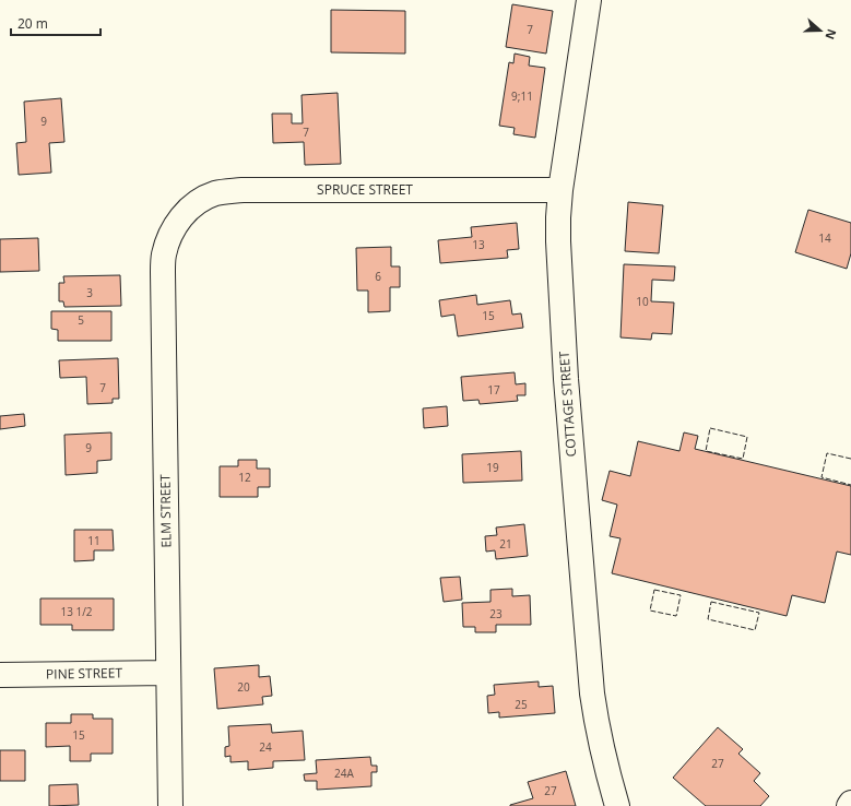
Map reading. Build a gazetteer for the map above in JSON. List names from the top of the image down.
{
  "streets": {
    "street": [
      "SPRUCE STREET",
      "COTTAGE STREET",
      "ELM STREET",
      "PINE STREET"
    ]
  },
  "crossings": [
    ["SPRUCE STREET", "COTTAGE STREET"],
    ["SPRUCE STREET", "ELM STREET"],
    ["ELM STREET", "PINE STREET"]
  ],
  "house_numbers": [
    "7",
    "9;11",
    "9",
    "7",
    "14",
    "13",
    "6",
    "3",
    "10",
    "15",
    "5",
    "7",
    "17",
    "9",
    "19",
    "12",
    "11",
    "21",
    "13 1/2",
    "23",
    "20",
    "25",
    "15",
    "24",
    "27",
    "24A",
    "27"
  ],
  "scale_bar": "20 m",
  "north": "right"
}
